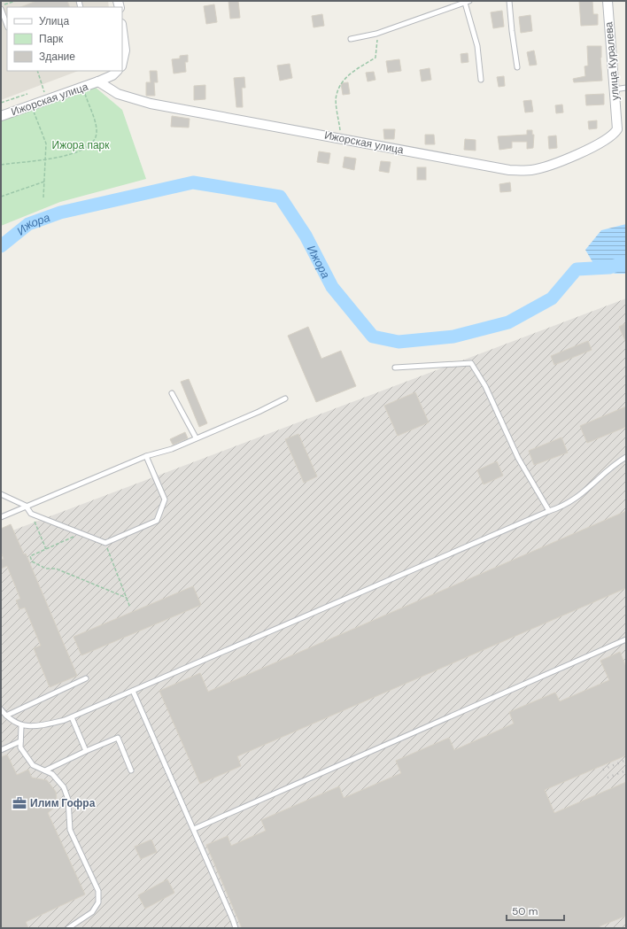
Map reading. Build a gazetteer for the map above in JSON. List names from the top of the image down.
{
  "streets": {
    "street": ["улица Куралева", "Ижорская улица"]
  },
  "crossings": [
    ["улица Куралева", "Ижорская улица"]
  ],
  "water": ["Ижора"],
  "parks": ["Ижора парк"],
  "places": {
    "office": ["Илим Гофра"]
  },
  "legend": ["Улица", "Парк", "Здание"],
  "scale_bar": "50 m"
}
